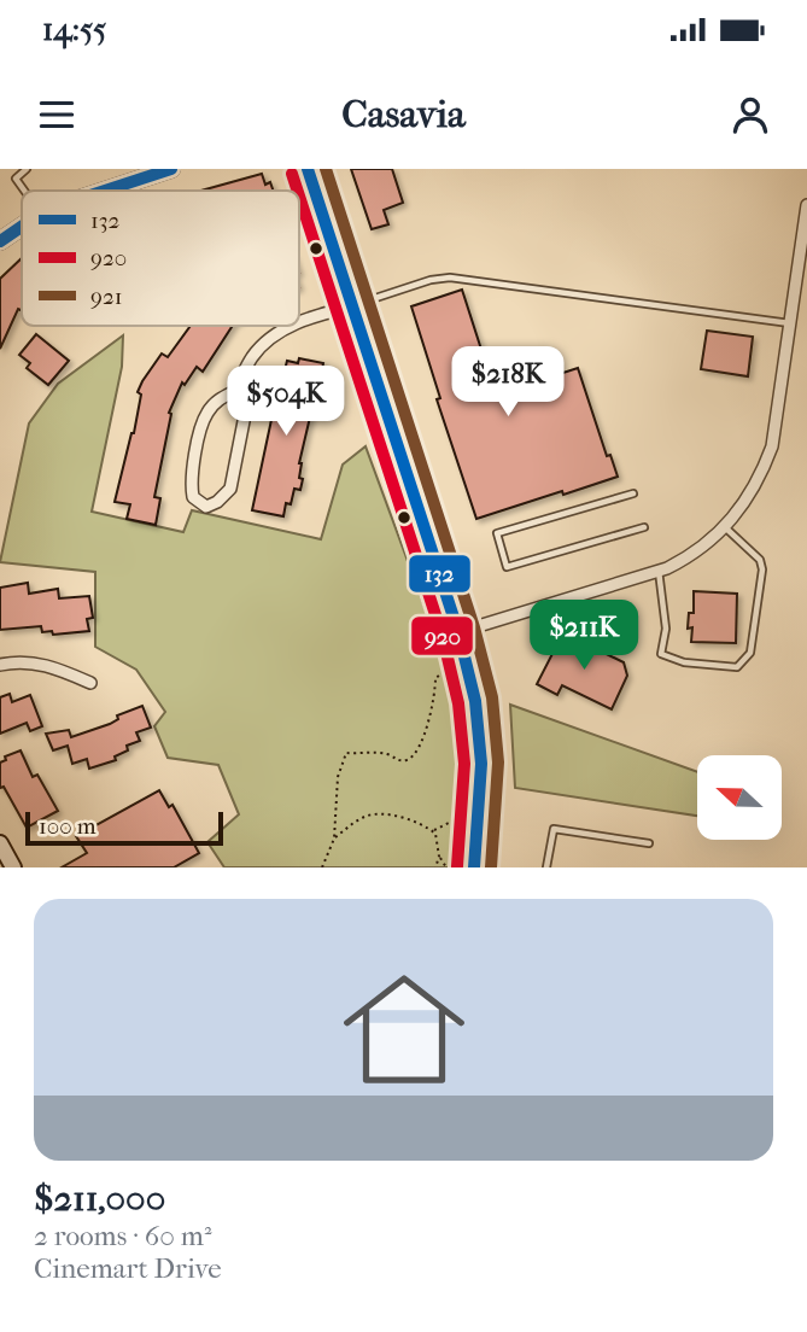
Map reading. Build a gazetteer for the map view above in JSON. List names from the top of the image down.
{
  "lines": ["transit line 132", "transit line 921", "transit line 920"],
  "legend": ["132", "920", "921"],
  "scale_bar": "100 m",
  "north": "left",
  "page": {
    "status": "14:55",
    "header": "Casavia",
    "price": ["$218K", "$504K", "$211K"],
    "scale": "100 m",
    "list": [
      {
        "name": "$211,000",
        "note": "2 rooms · 60 m² · Cinemart Drive"
      }
    ]
  }
}
